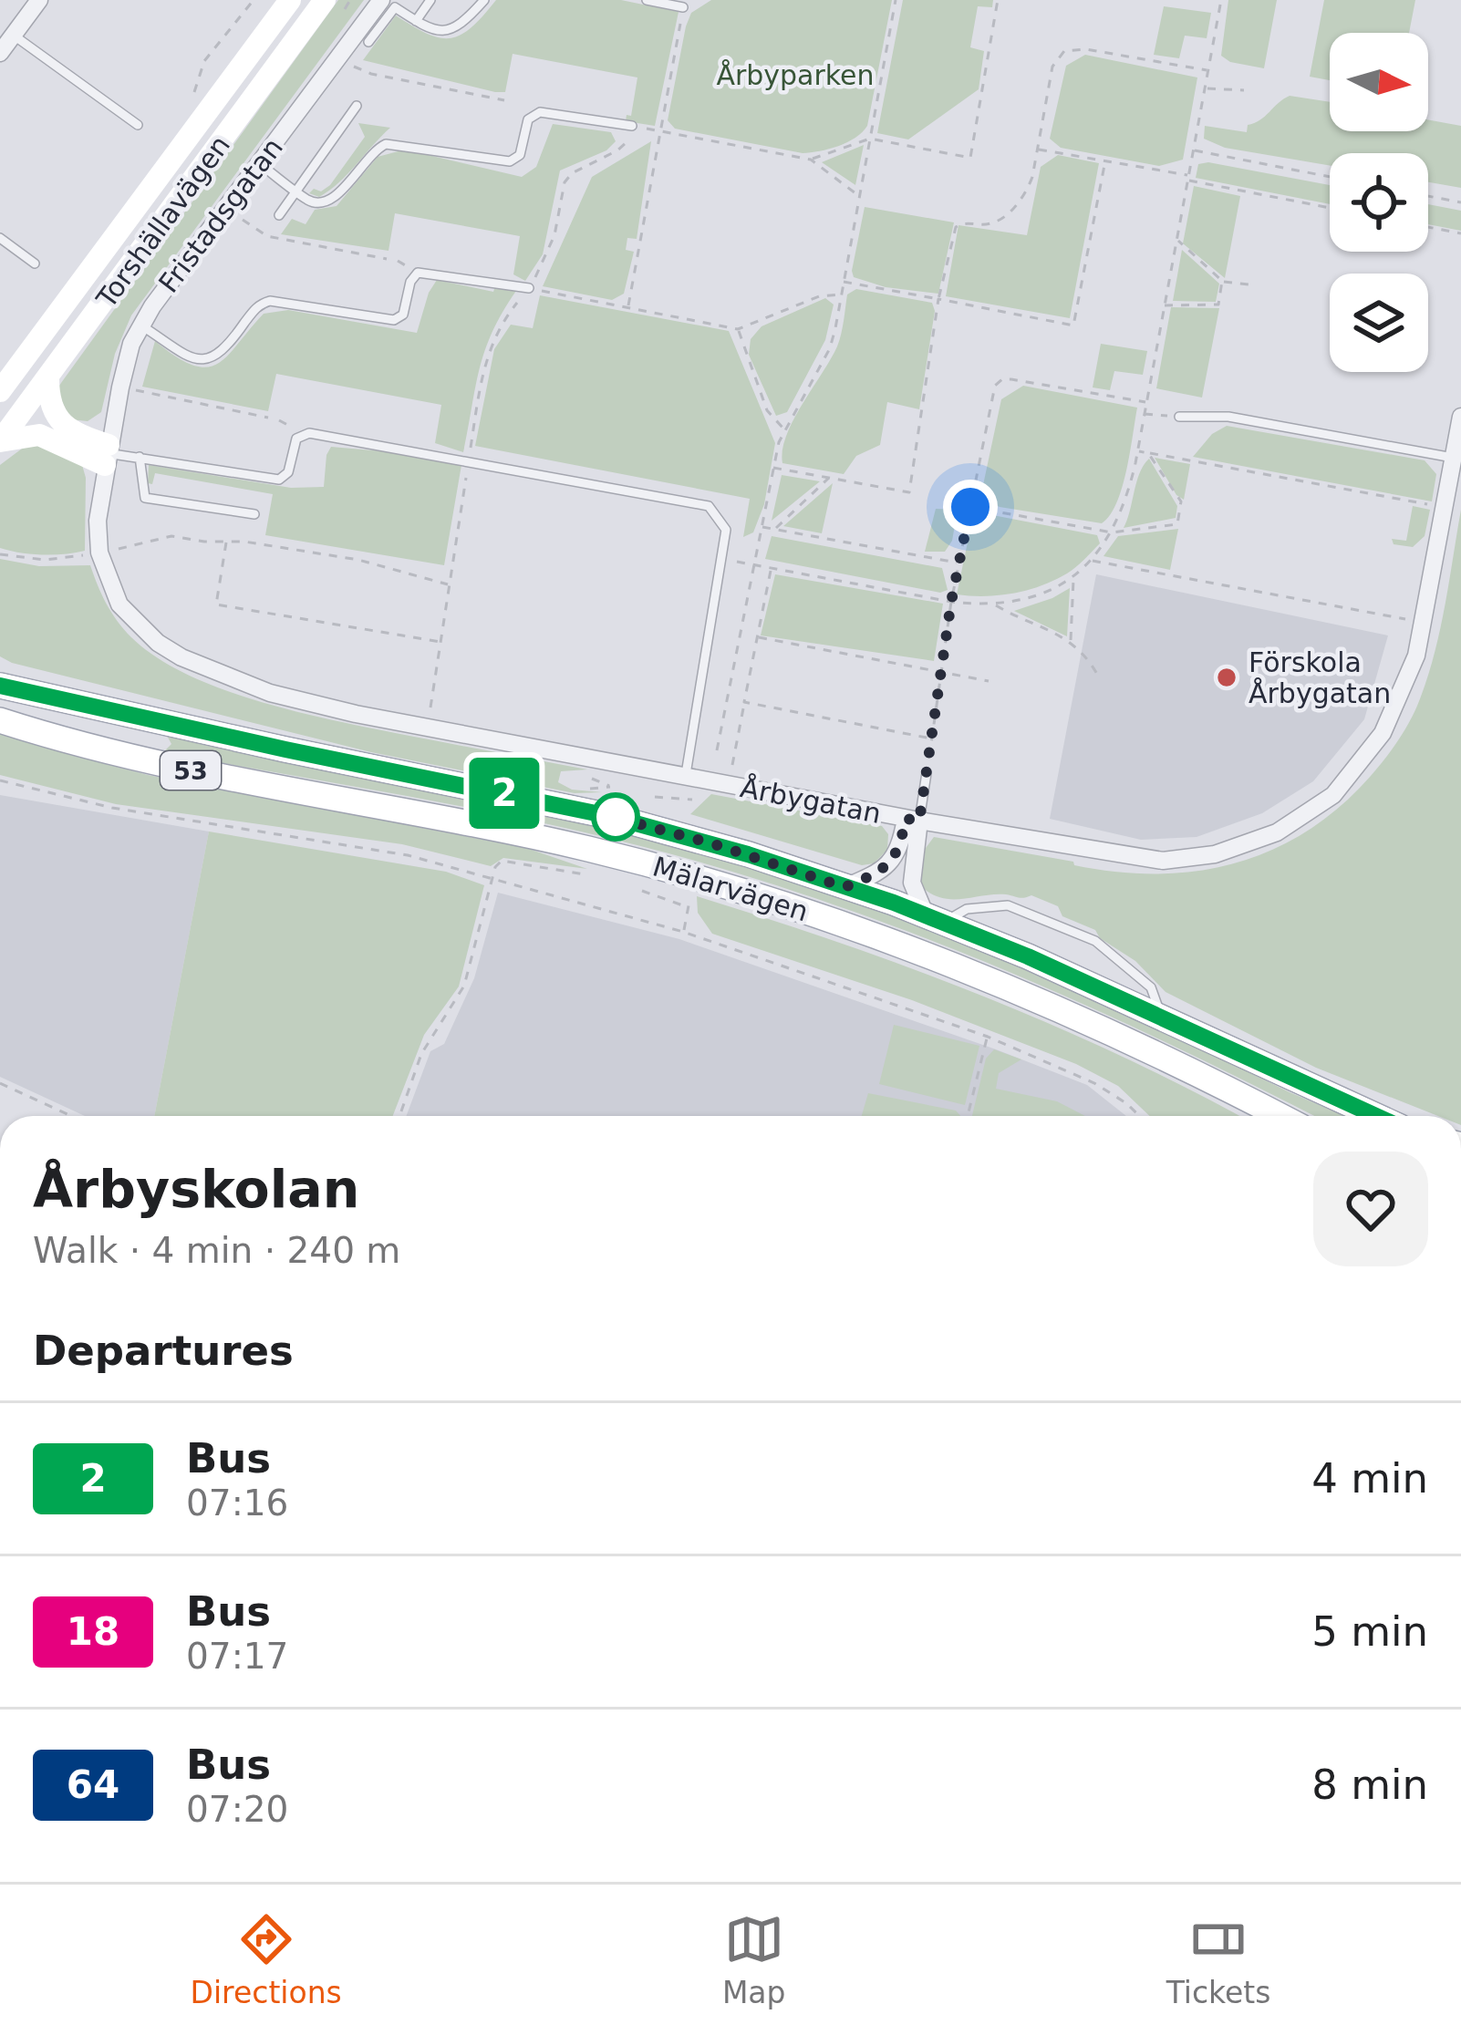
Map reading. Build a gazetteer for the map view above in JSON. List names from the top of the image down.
{
  "streets": {
    "main road": ["Torshällavägen", "53", "Mälarvägen"],
    "street": ["Fristadsgatan", "Årbygatan"]
  },
  "crossings": [
    ["Fristadsgatan", "Årbygatan"],
    ["53", "Mälarvägen"]
  ],
  "parks": ["Årbyparken"],
  "places": ["Förskola Årbygatan"],
  "lines": ["bus line 2"],
  "north": "right",
  "page": {
    "on_map": "2",
    "heading": [
      ["Årbyskolan", "Walk · 4 min · 240 m"],
      "Departures"
    ],
    "list": [
      {
        "mark": "2",
        "name": "Bus",
        "note": "07:16",
        "value": "4 min"
      },
      {
        "mark": "18",
        "name": "Bus",
        "note": "07:17",
        "value": "5 min"
      },
      {
        "mark": "64",
        "name": "Bus",
        "note": "07:20",
        "value": "8 min"
      }
    ],
    "tabs": ["Directions", "Map", "Tickets"]
  }
}
